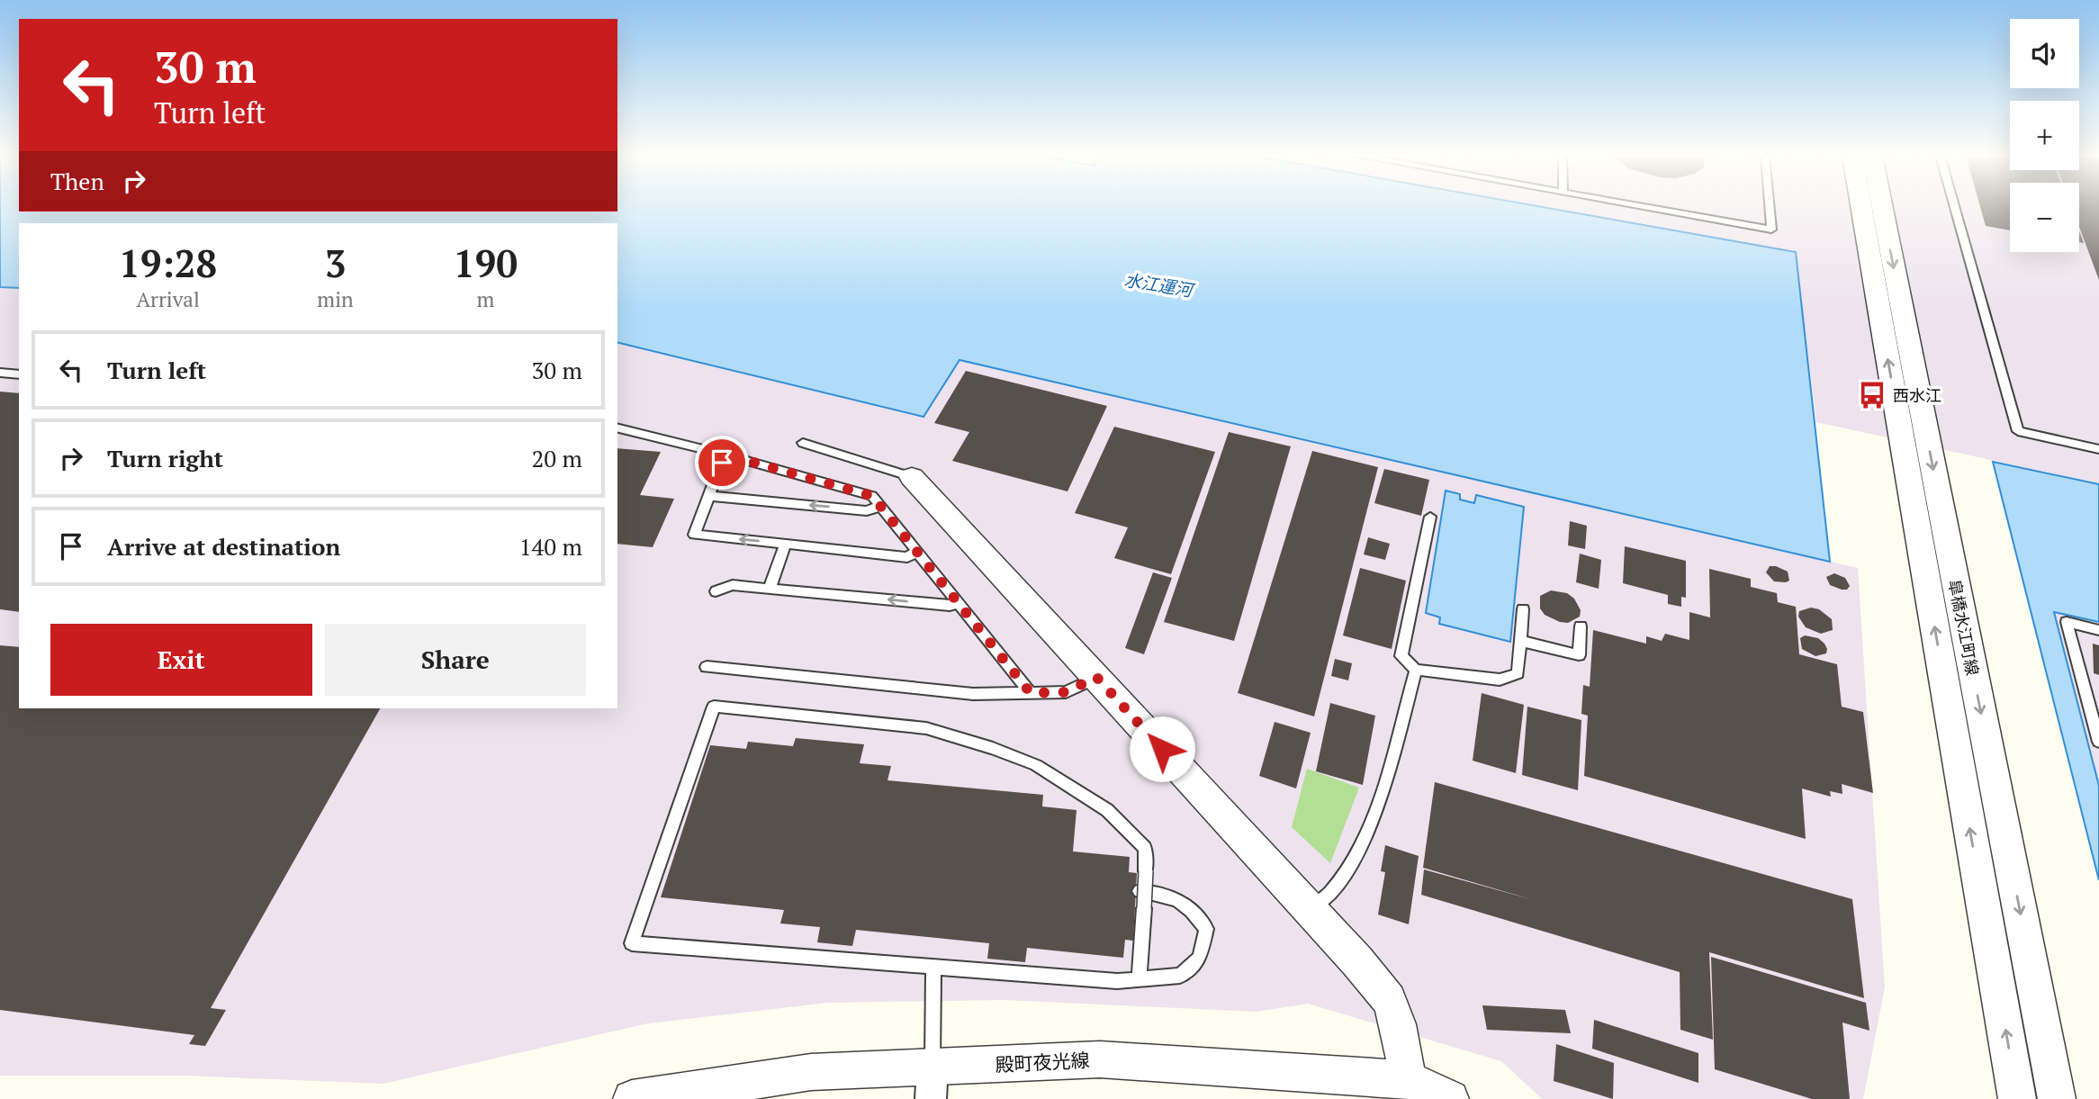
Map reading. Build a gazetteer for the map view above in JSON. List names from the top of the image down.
{
  "streets": {
    "street": ["皐橋水江町線", "殿町夜光線"]
  },
  "water": ["水江運河"],
  "places": {
    "bus stop": ["西水江"]
  },
  "page": {
    "map_buttons": ["+", "−"],
    "turn": ["30 m", "Turn left"],
    "then": "Then",
    "eta": [
      "19:28",
      "Arrival",
      "3",
      "min",
      "190",
      "m"
    ],
    "list": [
      {
        "name": "Turn left",
        "value": "30 m"
      },
      {
        "name": "Turn right",
        "value": "20 m"
      },
      {
        "name": "Arrive at destination",
        "value": "140 m"
      }
    ],
    "buttons": ["Exit", "Share"]
  }
}
